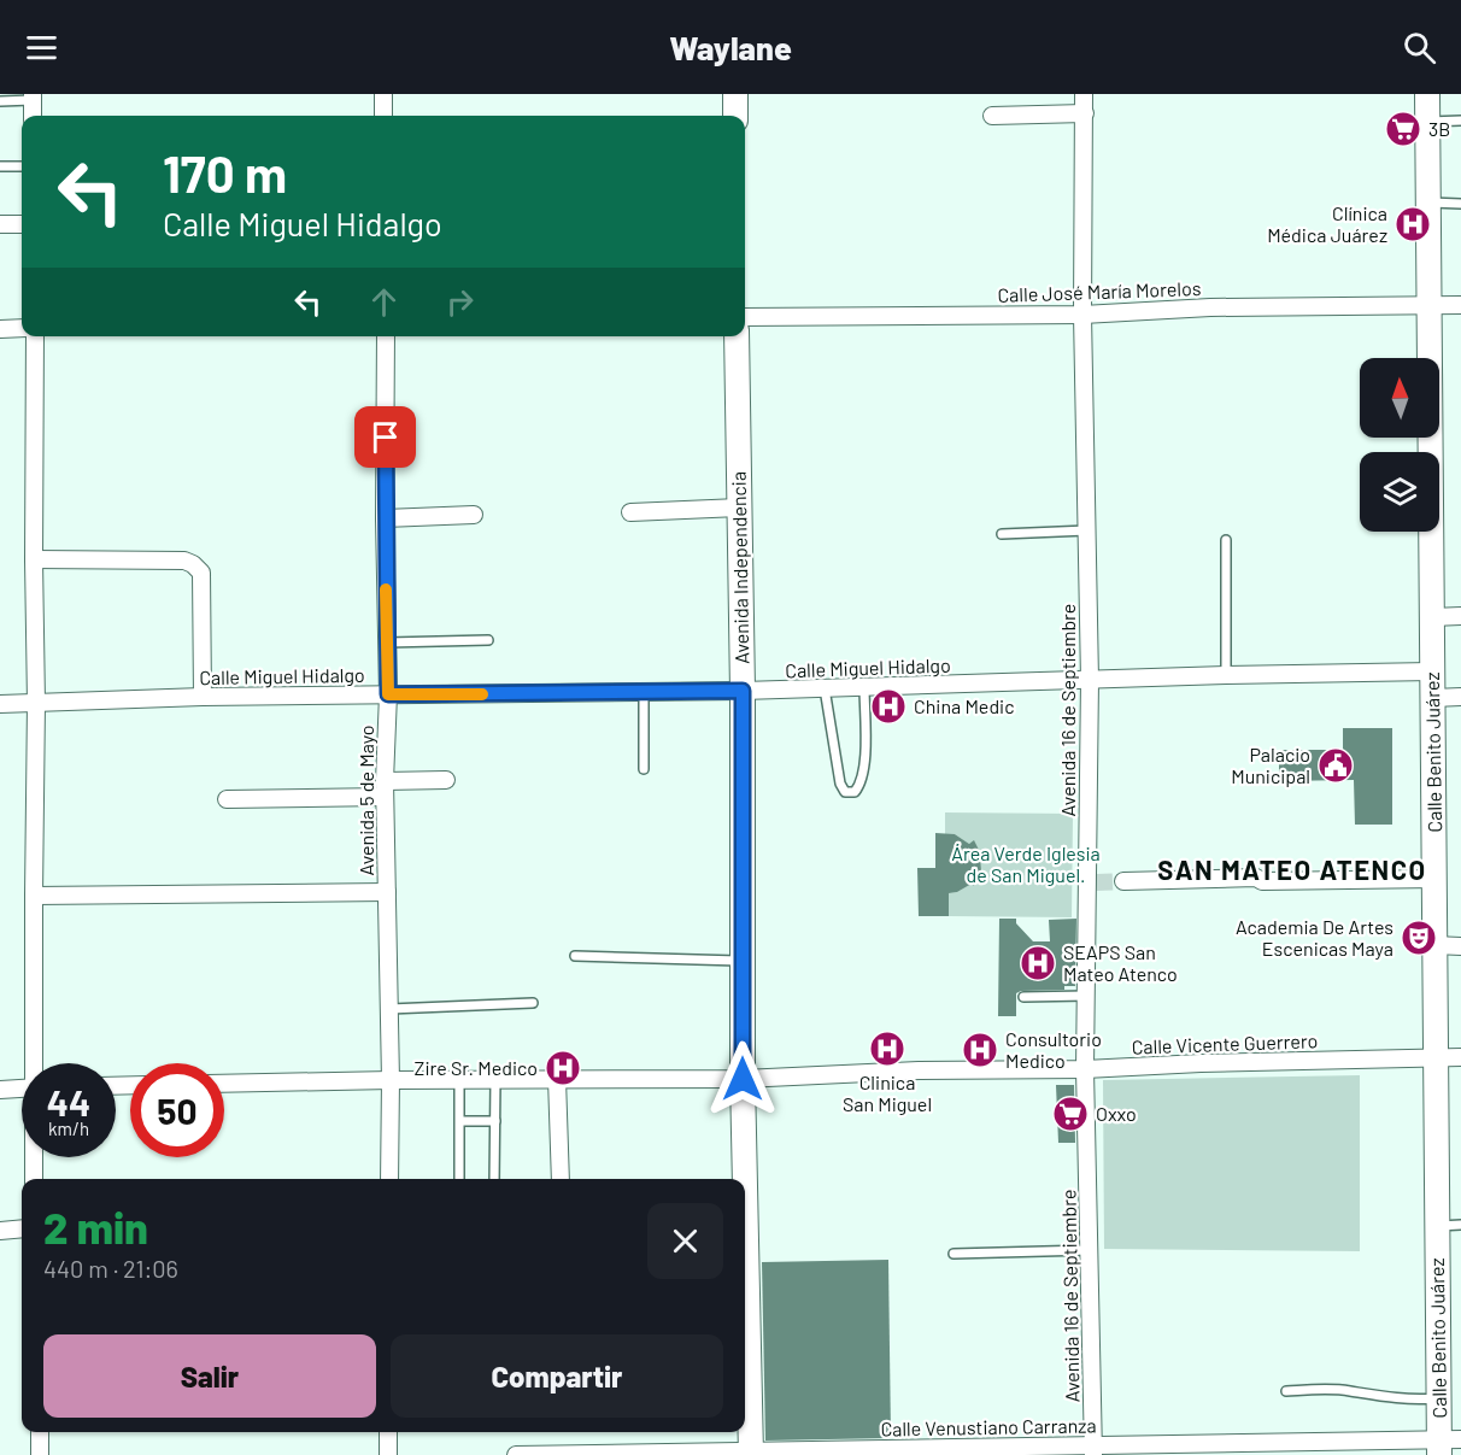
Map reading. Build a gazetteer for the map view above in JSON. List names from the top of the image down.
{
  "streets": {
    "main road": ["Avenida Independencia", "Calle Benito Juárez"],
    "street": [
      "Calle José María Morelos",
      "Calle Miguel Hidalgo",
      "Avenida 16 de Septiembre",
      "Avenida 5 de Mayo",
      "Calle Vicente Guerrero",
      "Calle Venustiano Carranza"
    ]
  },
  "crossings": [
    ["Calle José María Morelos", "Avenida 16 de Septiembre"],
    ["Calle José María Morelos", "Calle Benito Juárez"],
    ["Avenida Independencia", "Calle Miguel Hidalgo"],
    ["Avenida Independencia", "Calle Vicente Guerrero"],
    ["Avenida Independencia", "Calle Venustiano Carranza"],
    ["Calle Miguel Hidalgo", "Avenida 16 de Septiembre"],
    ["Calle Miguel Hidalgo", "Calle Benito Juárez"],
    ["Calle Miguel Hidalgo", "Avenida 5 de Mayo"],
    ["Avenida 16 de Septiembre", "Calle Vicente Guerrero"],
    ["Avenida 16 de Septiembre", "Calle Venustiano Carranza"],
    ["Calle Benito Juárez", "Calle Vicente Guerrero"],
    ["Calle Benito Juárez", "Calle Venustiano Carranza"],
    ["Avenida 5 de Mayo", "Calle Vicente Guerrero"]
  ],
  "districts": ["SAN MATEO ATENCO"],
  "parks": ["Área Verde Iglesia de San Miguel."],
  "places": {
    "supermarket": ["3B", "Oxxo"],
    "hospital": [
      "Clínica Médica Juárez",
      "China Medic",
      "SEAPS San Mateo Atenco",
      "Clinica San Miguel",
      "Consultorio Medico",
      "Zire Sr. Medico"
    ],
    "public building": ["Palacio Municipal"],
    "theatre": ["Academia De Artes Escenicas Maya"]
  },
  "north": "top",
  "page": {
    "header": "Waylane",
    "turn": ["170 m", "Calle Miguel Hidalgo"],
    "speed": "44 km/h",
    "limit": "50",
    "heading": ["2 min", "440 m · 21:06"],
    "buttons": ["Salir", "Compartir"]
  }
}
